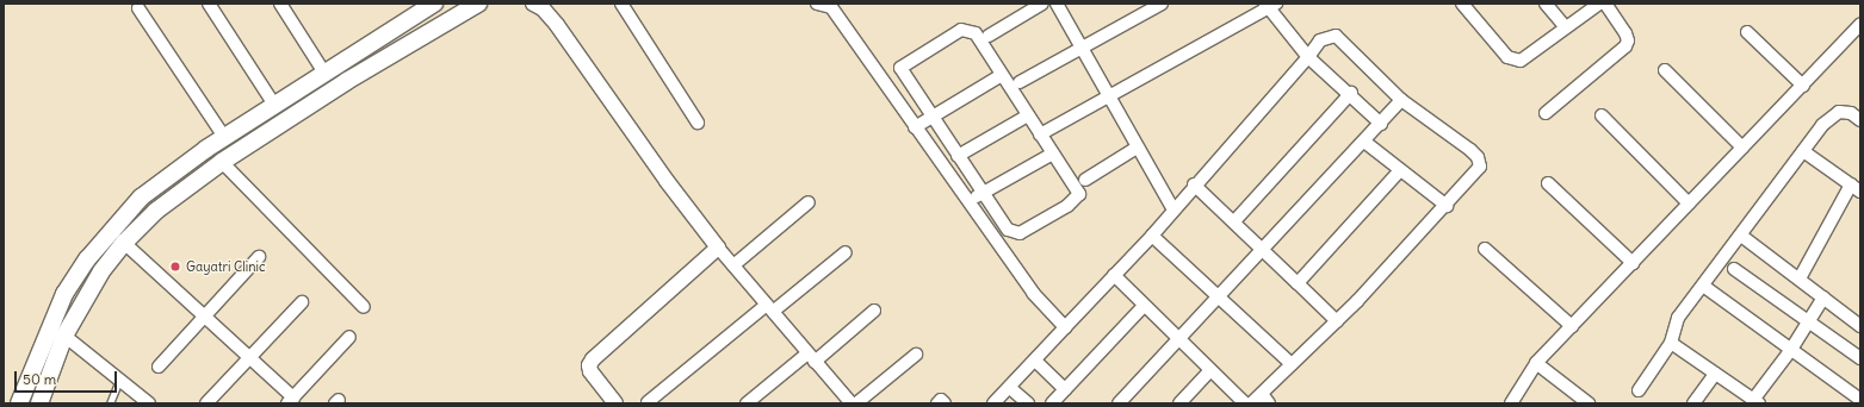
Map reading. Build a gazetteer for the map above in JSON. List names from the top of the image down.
{
  "places": ["Gayatri Clinic"],
  "scale_bar": "50 m"
}
